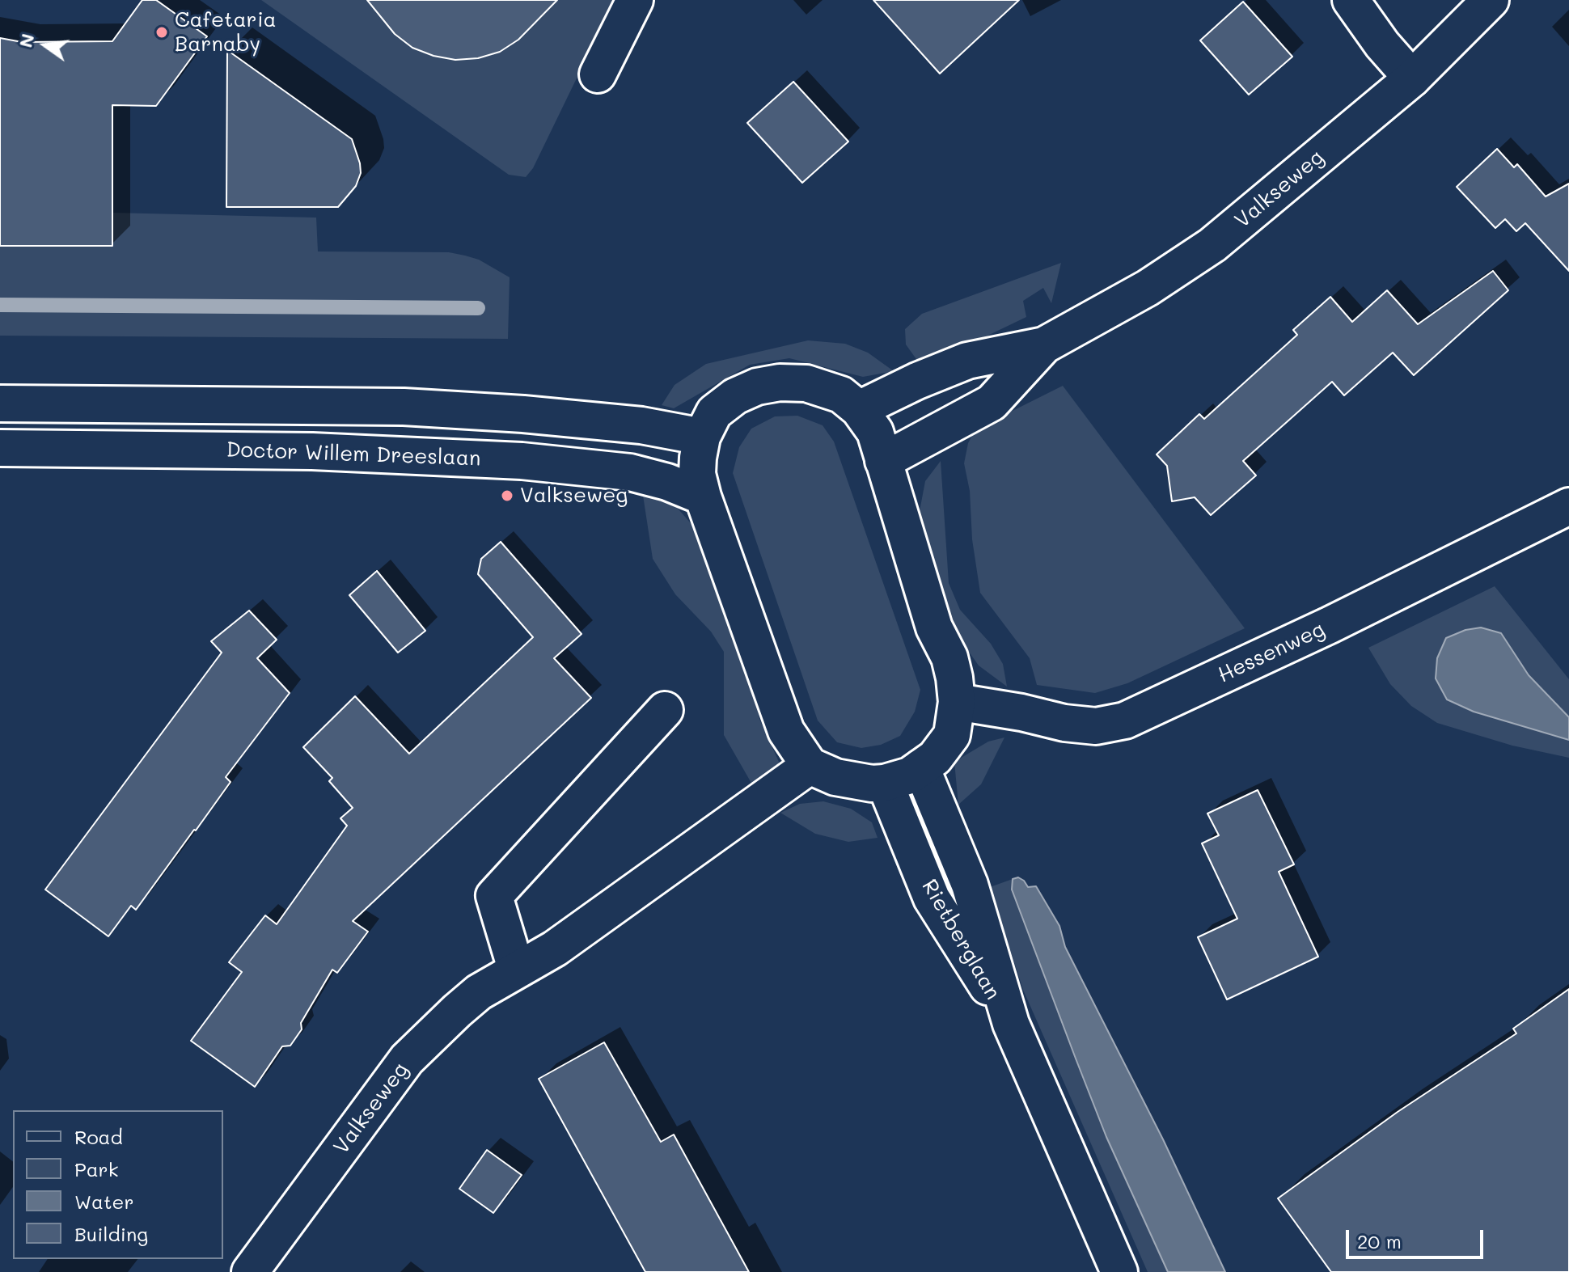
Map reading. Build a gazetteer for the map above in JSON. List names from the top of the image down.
{
  "streets": {
    "main road": [
      "Valkseweg",
      "Doctor Willem Dreeslaan",
      "Hessenweg",
      "Rietberglaan"
    ]
  },
  "places": ["Cafetaria Barnaby", "Valkseweg"],
  "legend": [
    "Road",
    "Park",
    "Water",
    "Building"
  ],
  "scale_bar": "20 m",
  "north": "left"
}
